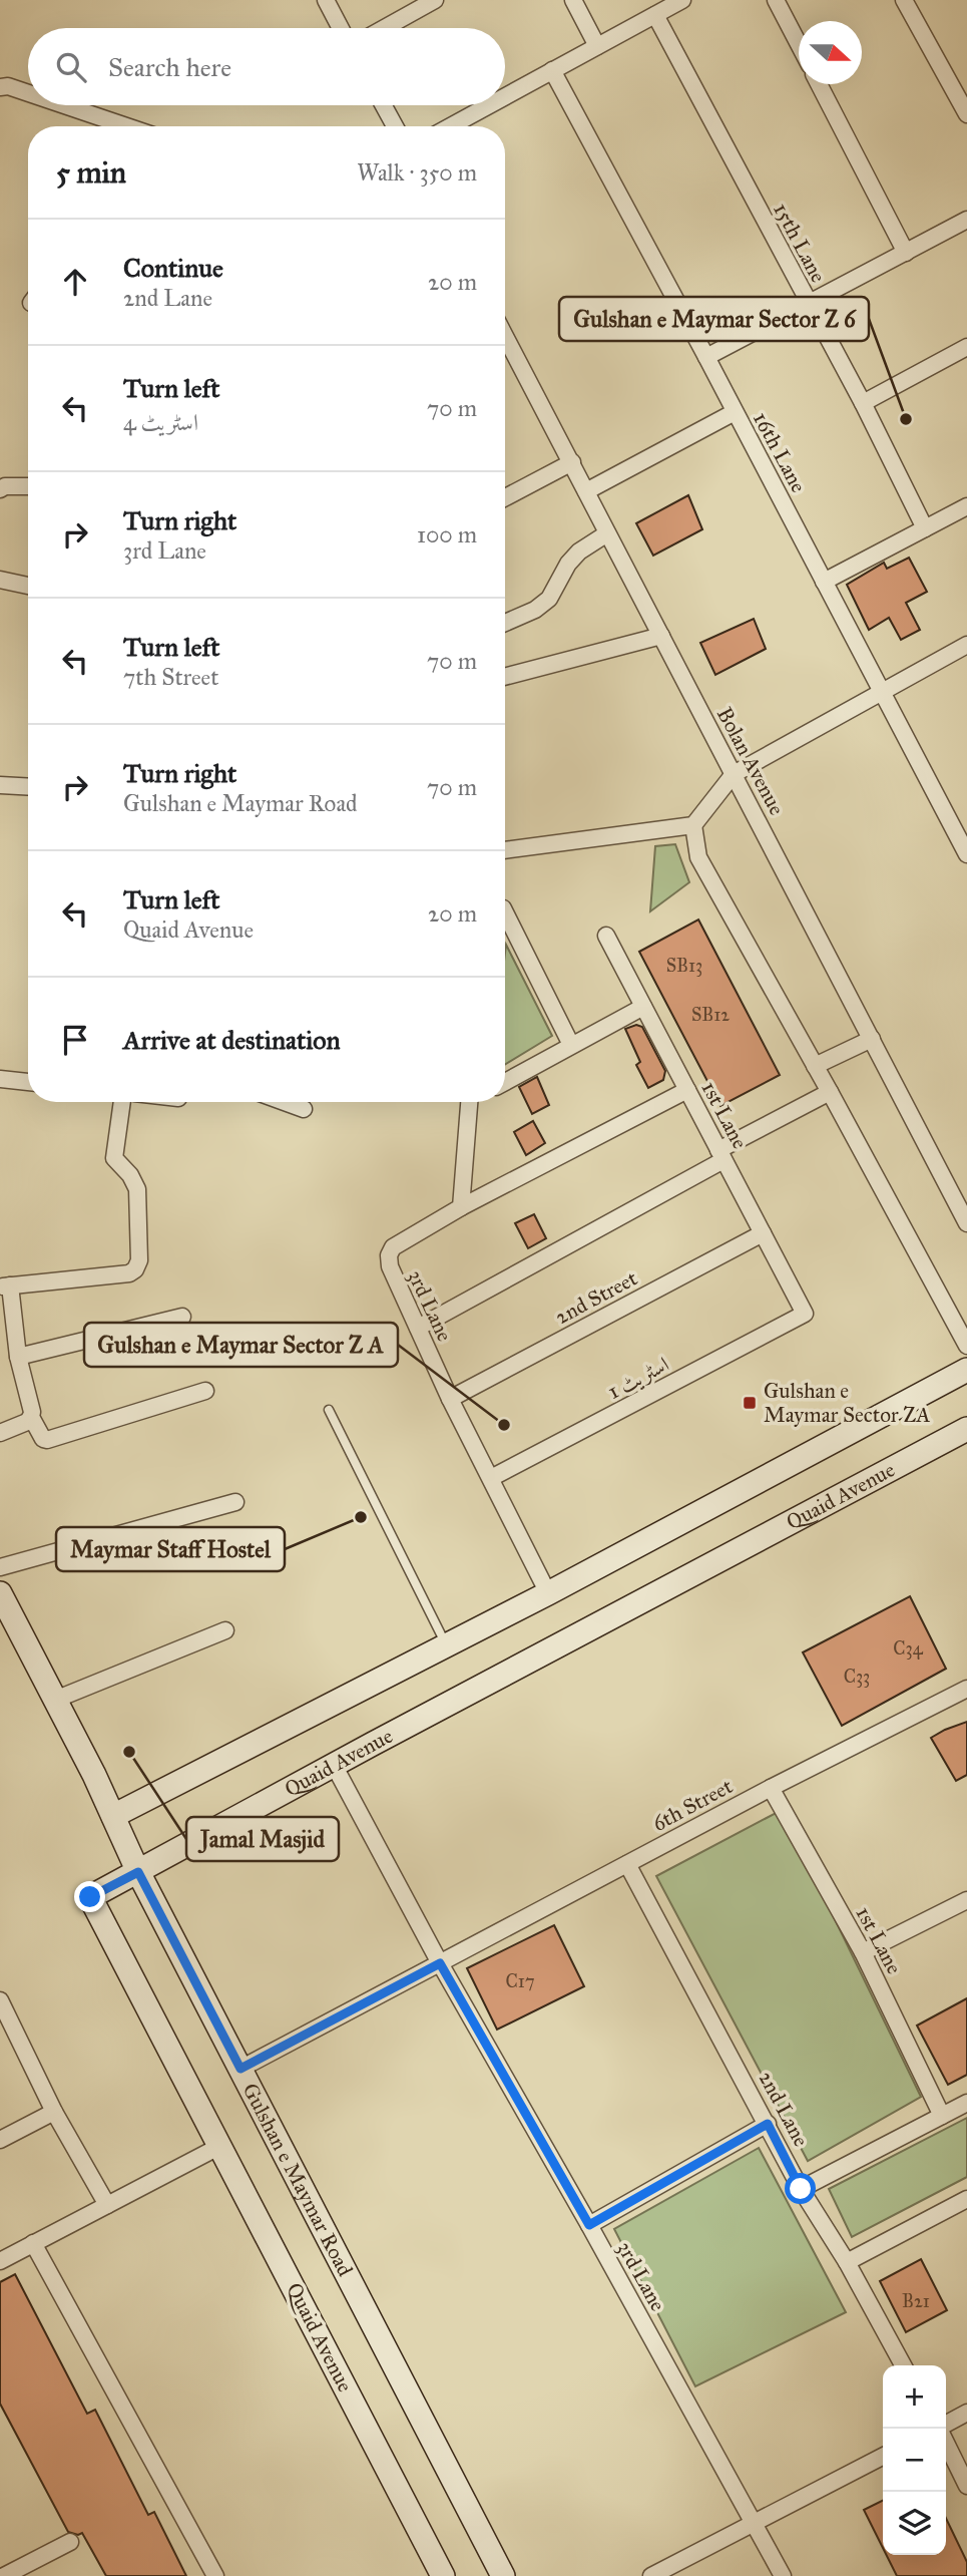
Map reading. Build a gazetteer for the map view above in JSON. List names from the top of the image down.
{
  "streets": {
    "main road": ["Quaid Avenue", "Gulshan e Maymar Road"],
    "street": [
      "15th Lane",
      "16th Lane",
      "Bolan Avenue",
      "1st Lane",
      "2nd Street",
      "3rd Lane",
      "اسٹریٹ 1",
      "6th Street",
      "2nd Lane"
    ]
  },
  "crossings": [
    ["1st Lane", "2nd Street"],
    ["1st Lane", "اسٹریٹ 1"],
    ["1st Lane", "6th Street"],
    ["2nd Street", "3rd Lane"],
    ["3rd Lane", "اسٹریٹ 1"],
    ["3rd Lane", "Quaid Avenue"],
    ["3rd Lane", "6th Street"],
    ["Quaid Avenue", "Gulshan e Maymar Road"],
    ["6th Street", "2nd Lane"],
    ["6th Street", "Gulshan e Maymar Road"]
  ],
  "places": {
    "other": [
      "Gulshan e Maymar Sector Z 6",
      "Gulshan e Maymar Sector Z A",
      "Maymar Staff Hostel",
      "Jamal Masjid"
    ],
    "transit": ["Gulshan e Maymar Sector ZA"]
  },
  "house_numbers": [
    "SB13",
    "SB12",
    "C34",
    "C33",
    "C17",
    "B21"
  ],
  "north": "right",
  "page": {
    "search": "Search here",
    "heading": ["5 min", "Walk · 350 m"],
    "list": [
      ["Continue", "2nd Lane", "20 m"],
      ["Turn left", "اسٹریٹ 4", "70 m"],
      ["Turn right", "3rd Lane", "100 m"],
      ["Turn left", "7th Street", "70 m"],
      ["Turn right", "Gulshan e Maymar Road", "70 m"],
      ["Turn left", "Quaid Avenue", "20 m"],
      "Arrive at destination"
    ],
    "map_buttons": ["+", "−"]
  }
}
